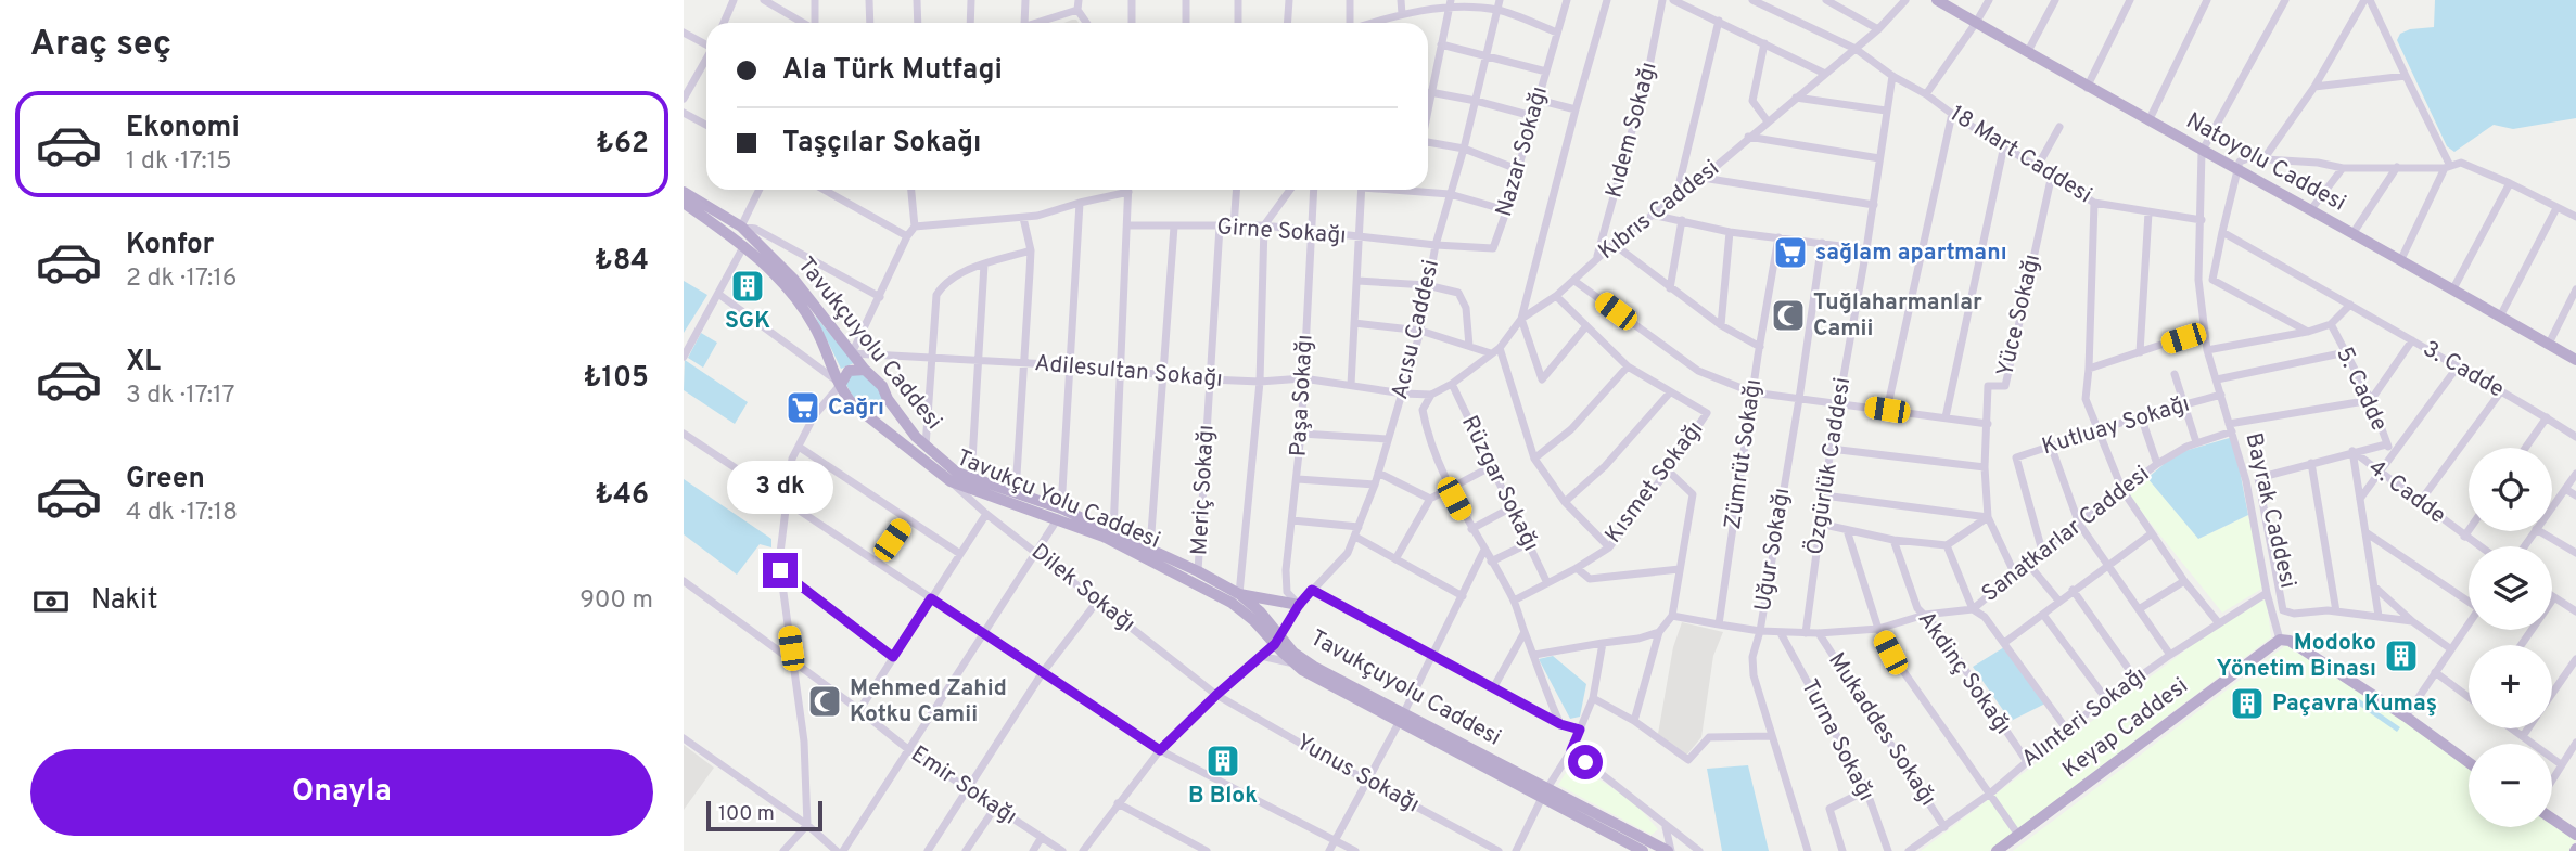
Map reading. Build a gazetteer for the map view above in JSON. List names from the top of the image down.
{
  "streets": {
    "main road": [
      "Natoyolu Caddesi",
      "Tavukçuyolu Caddesi",
      "Tavukçu Yolu Caddesi",
      "Keyap Caddesi"
    ],
    "street": [
      "Kıdem Sokağı",
      "Nazar Sokağı",
      "18 Mart Caddesi",
      "Kıbrıs Caddesi",
      "Girne Sokağı",
      "Yüce Sokağı",
      "Acısu Caddesi",
      "3. Cadde",
      "Adilesultan Sokağı",
      "5. Cadde",
      "Paşa Sokağı",
      "Kutluay Sokağı",
      "Zümrüt Sokağı",
      "Özgürlük Caddesi",
      "Kısmet Sokağı",
      "Rüzgar Sokağı",
      "Meriç Sokağı",
      "4. Cadde",
      "Bayrak Caddesi",
      "Sanatkarlar Caddesi",
      "Uğur Sokağı",
      "Dilek Sokağı",
      "Akdinç Sokağı",
      "Alınteri Sokağı",
      "Mukaddes Sokağı",
      "Turna Sokağı",
      "Yunus Sokağı",
      "Emir Sokağı"
    ]
  },
  "crossings": [
    ["Kıdem Sokağı", "Kıbrıs Caddesi"],
    ["Nazar Sokağı", "Girne Sokağı"],
    ["Nazar Sokağı", "Acısu Caddesi"],
    ["18 Mart Caddesi", "Kıbrıs Caddesi"],
    ["18 Mart Caddesi", "Yüce Sokağı"],
    ["18 Mart Caddesi", "Özgürlük Caddesi"],
    ["18 Mart Caddesi", "Bayrak Caddesi"],
    ["Natoyolu Caddesi", "Bayrak Caddesi"],
    ["Kıbrıs Caddesi", "Kısmet Sokağı"],
    ["Kıbrıs Caddesi", "Rüzgar Sokağı"],
    ["Girne Sokağı", "Acısu Caddesi"],
    ["Girne Sokağı", "Paşa Sokağı"],
    ["Girne Sokağı", "Meriç Sokağı"],
    ["Yüce Sokağı", "Sanatkarlar Caddesi"],
    ["Acısu Caddesi", "Tavukçuyolu Caddesi"],
    ["Acısu Caddesi", "Adilesultan Sokağı"],
    ["Acısu Caddesi", "Paşa Sokağı"],
    ["Acısu Caddesi", "Tavukçu Yolu Caddesi"],
    ["Tavukçuyolu Caddesi", "Adilesultan Sokağı"],
    ["Tavukçuyolu Caddesi", "Meriç Sokağı"],
    ["Tavukçuyolu Caddesi", "Tavukçu Yolu Caddesi"],
    ["Adilesultan Sokağı", "Paşa Sokağı"],
    ["Adilesultan Sokağı", "Meriç Sokağı"],
    ["5. Cadde", "4. Cadde"],
    ["5. Cadde", "Sanatkarlar Caddesi"],
    ["Kutluay Sokağı", "Bayrak Caddesi"],
    ["Kutluay Sokağı", "Sanatkarlar Caddesi"],
    ["Zümrüt Sokağı", "Sanatkarlar Caddesi"],
    ["Özgürlük Caddesi", "Sanatkarlar Caddesi"],
    ["Kısmet Sokağı", "Rüzgar Sokağı"],
    ["Tavukçu Yolu Caddesi", "Dilek Sokağı"],
    ["Bayrak Caddesi", "Sanatkarlar Caddesi"],
    ["Bayrak Caddesi", "Alınteri Sokağı"],
    ["Bayrak Caddesi", "Keyap Caddesi"],
    ["Sanatkarlar Caddesi", "Uğur Sokağı"],
    ["Sanatkarlar Caddesi", "Akdinç Sokağı"],
    ["Sanatkarlar Caddesi", "Mukaddes Sokağı"],
    ["Sanatkarlar Caddesi", "Turna Sokağı"],
    ["Dilek Sokağı", "Yunus Sokağı"],
    ["Akdinç Sokağı", "Alınteri Sokağı"],
    ["Alınteri Sokağı", "Mukaddes Sokağı"]
  ],
  "places": {
    "supermarket": ["sağlam apartmanı", "Cağrı"],
    "building": [
      "SGK",
      "Modoko Yönetim Binası",
      "Paçavra Kumaş",
      "B Blok"
    ],
    "mosque": ["Tuğlaharmanlar Camii", "Mehmed Zahid Kotku Camii"]
  },
  "scale_bar": "100 m",
  "page": {
    "heading": "Araç seç",
    "banner": ["Ala Türk Mutfagi", "Taşçılar Sokağı"],
    "list": [
      {
        "name": "Ekonomi",
        "note": "1 dk · 17:15",
        "value": "₺62"
      },
      {
        "name": "Konfor",
        "note": "2 dk · 17:16",
        "value": "₺84"
      },
      {
        "name": "XL",
        "note": "3 dk · 17:17",
        "value": "₺105"
      },
      {
        "name": "Green",
        "note": "4 dk · 17:18",
        "value": "₺46"
      }
    ],
    "map_buttons": ["+", "−"],
    "bubble": "3 dk",
    "pay": ["Nakit", "900 m"],
    "buttons": "Onayla",
    "scale": "100 m"
  }
}
